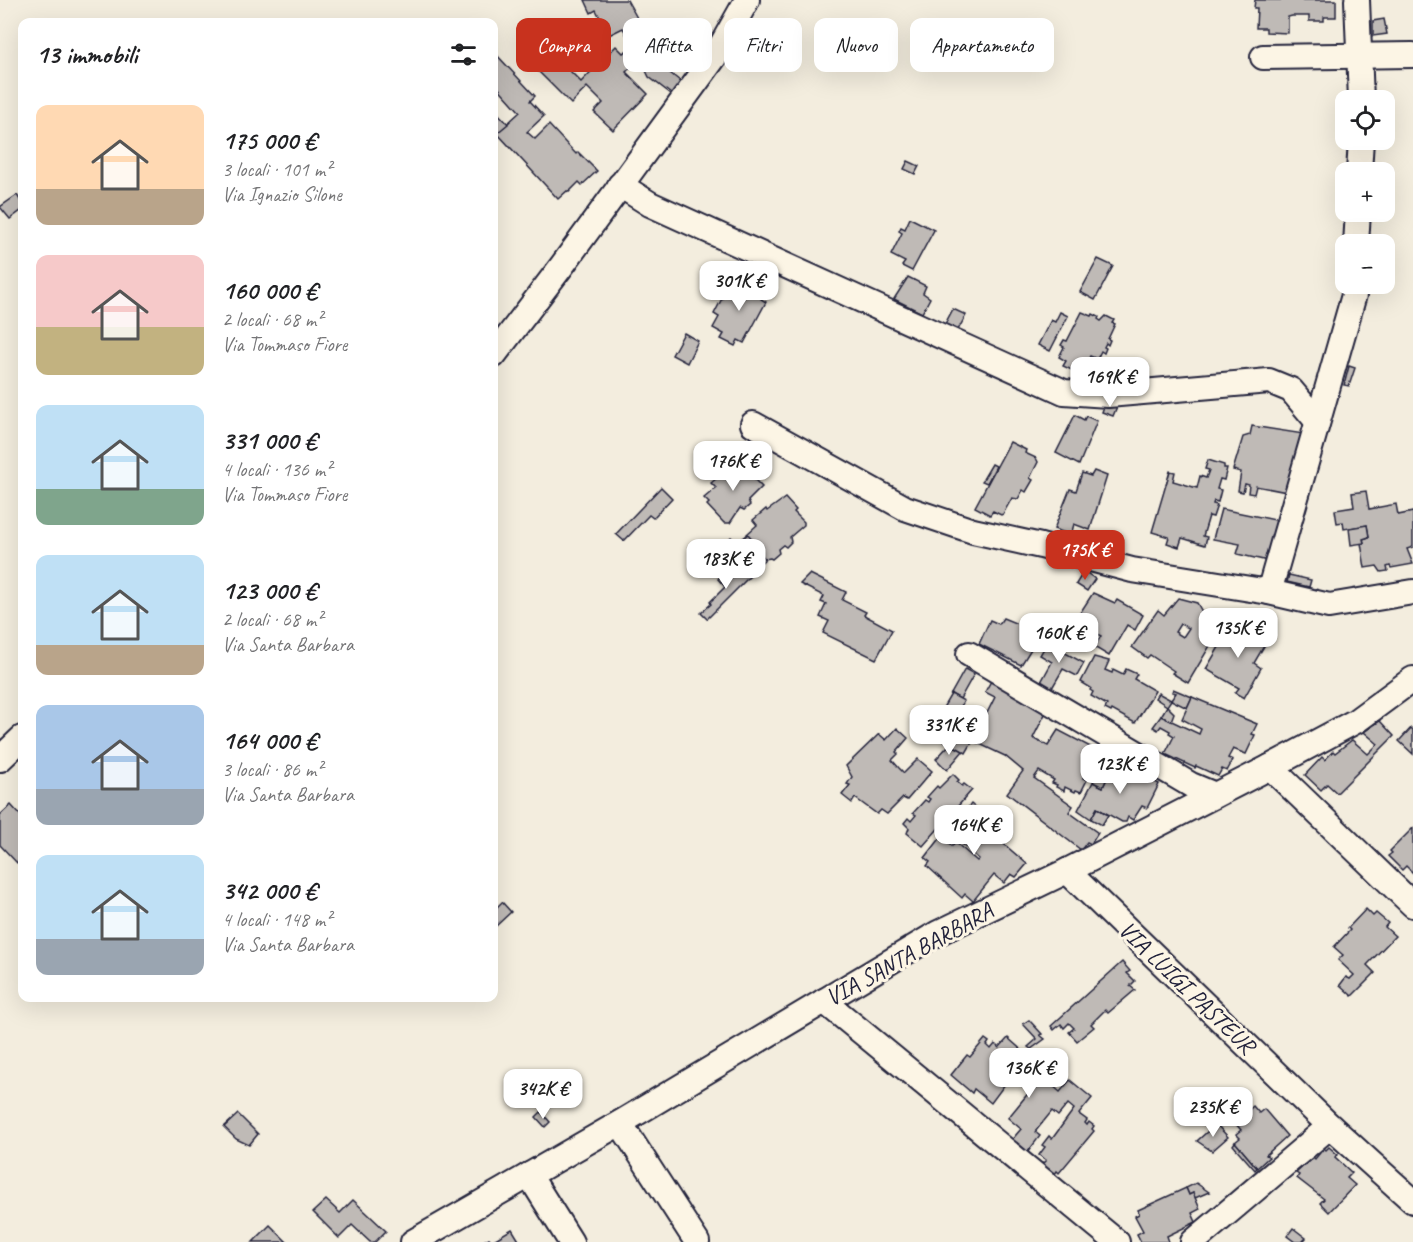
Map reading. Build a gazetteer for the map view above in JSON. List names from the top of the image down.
{
  "streets": {
    "street": ["VIA SANTA BARBARA", "VIA LUIGI PASTEUR"]
  },
  "crossings": [
    ["VIA SANTA BARBARA", "VIA LUIGI PASTEUR"]
  ],
  "page": {
    "chip": [
      "Compra",
      "Affitta",
      "Filtri",
      "Nuovo",
      "Appartamento"
    ],
    "heading": "13 immobili",
    "map_buttons": ["+", "−"],
    "list": [
      {
        "name": "175 000 €",
        "note": "3 locali · 101 m² · Via Ignazio Silone"
      },
      {
        "name": "160 000 €",
        "note": "2 locali · 68 m² · Via Tommaso Fiore"
      },
      {
        "name": "331 000 €",
        "note": "4 locali · 136 m² · Via Tommaso Fiore"
      },
      {
        "name": "123 000 €",
        "note": "2 locali · 68 m² · Via Santa Barbara"
      },
      {
        "name": "164 000 €",
        "note": "3 locali · 86 m² · Via Santa Barbara"
      },
      {
        "name": "342 000 €",
        "note": "4 locali · 148 m² · Via Santa Barbara"
      }
    ],
    "price": [
      "301K €",
      "169K €",
      "176K €",
      "175K €",
      "183K €",
      "135K €",
      "160K €",
      "331K €",
      "123K €",
      "164K €",
      "136K €",
      "342K €",
      "235K €"
    ]
  }
}
